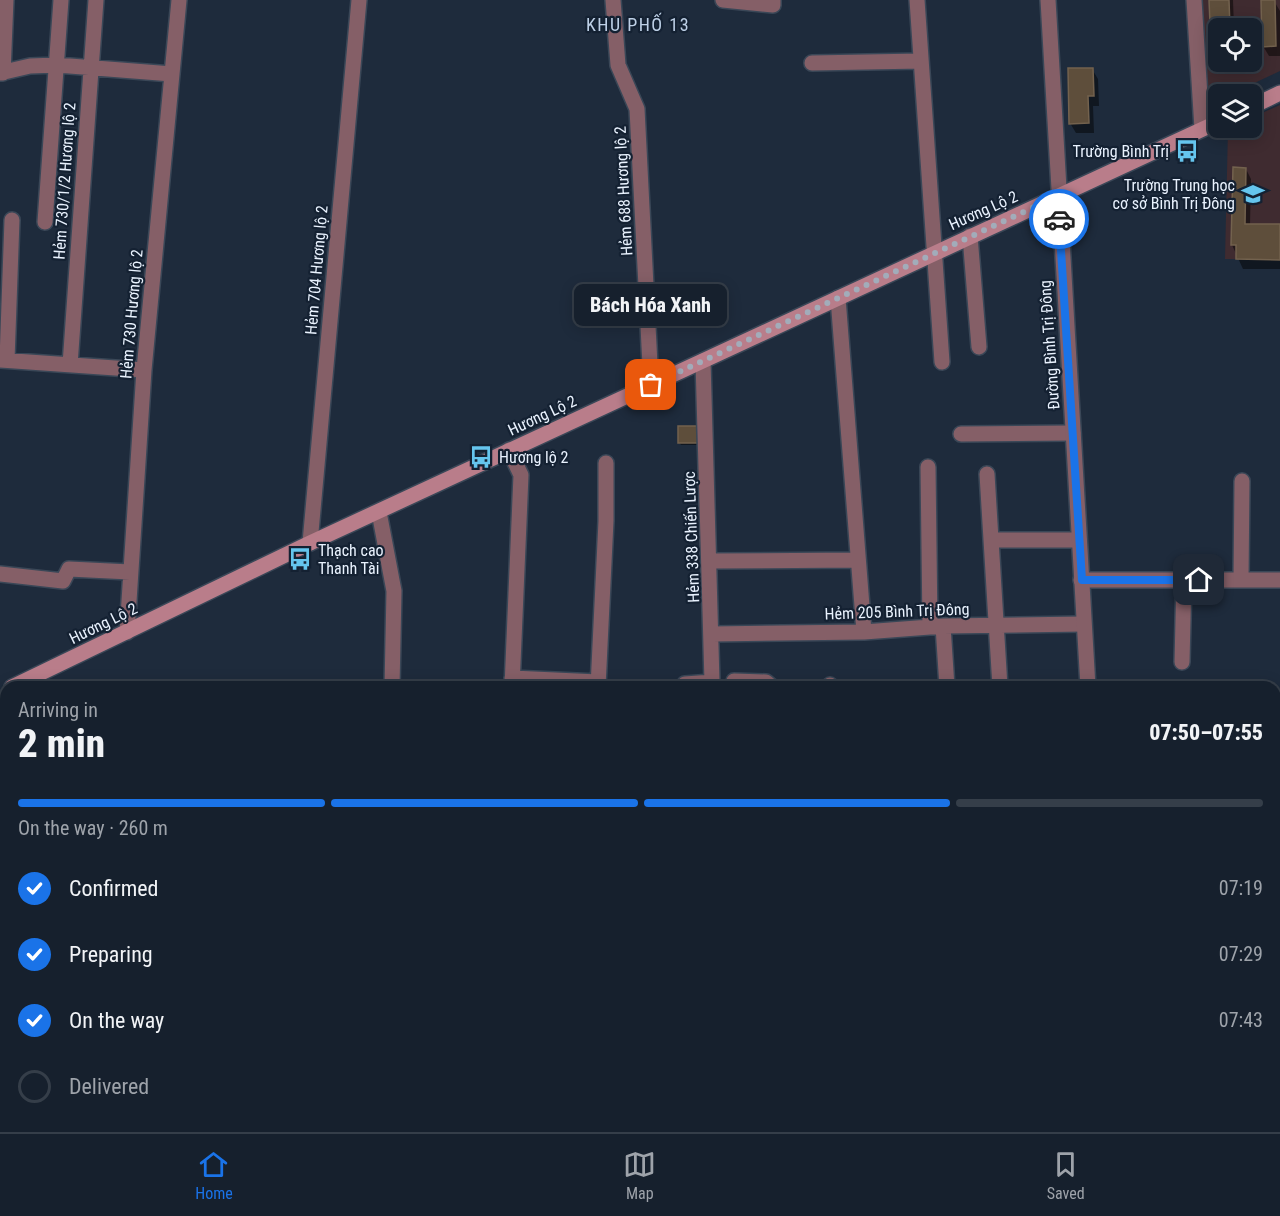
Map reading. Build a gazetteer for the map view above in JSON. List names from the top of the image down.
{
  "streets": {
    "main road": ["Hương Lộ 2"],
    "street": [
      "Hẻm 730/1/2 Hương lộ 2",
      "Hẻm 688 Hương lộ 2",
      "Hẻm 704 Hương lộ 2",
      "Hẻm 730 Hương lộ 2",
      "Đường Bình Trị Đông",
      "Hẻm 338 Chiến Lược",
      "Hẻm 205 Bình Trị Đông"
    ]
  },
  "crossings": [
    ["Hẻm 688 Hương lộ 2", "Hương Lộ 2"],
    ["Hương Lộ 2", "Hẻm 704 Hương lộ 2"],
    ["Hương Lộ 2", "Hẻm 730 Hương lộ 2"],
    ["Hương Lộ 2", "Đường Bình Trị Đông"],
    ["Hương Lộ 2", "Hẻm 338 Chiến Lược"],
    ["Đường Bình Trị Đông", "Hẻm 205 Bình Trị Đông"],
    ["Hẻm 338 Chiến Lược", "Hẻm 205 Bình Trị Đông"]
  ],
  "districts": ["KHU PHỐ 13"],
  "places": {
    "bus stop": ["Trường Bình Trị", "Hương lộ 2", "Thạch cao Thanh Tài"],
    "school or university": ["Trường Trung học cơ sở Bình Trị Đông"],
    "other": ["Bách Hóa Xanh"]
  },
  "page": {
    "bubble": "Bách Hóa Xanh",
    "heading": ["2 min", "Arriving in", "07:50–07:55"],
    "bar": "On the way · 260 m",
    "list": [
      ["Confirmed", "07:19"],
      ["Preparing", "07:29"],
      ["On the way", "07:43"],
      "Delivered"
    ],
    "tabs": ["Home", "Map", "Saved"]
  }
}
